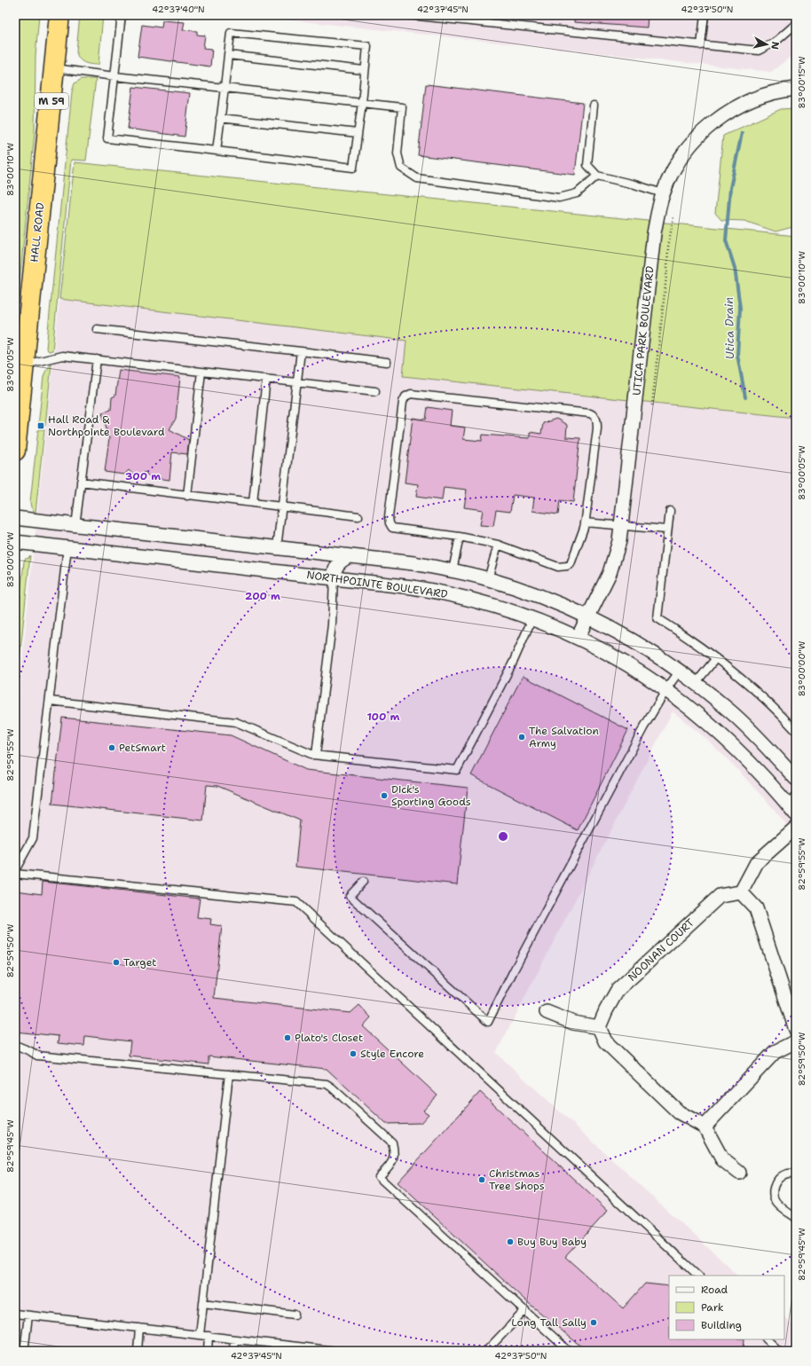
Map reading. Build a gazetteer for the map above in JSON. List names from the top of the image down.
{
  "streets": {
    "highway": ["M 59", "HALL ROAD"],
    "street": ["UTICA PARK BOULEVARD", "NORTHPOINTE BOULEVARD", "NOONAN COURT"]
  },
  "crossings": [
    ["UTICA PARK BOULEVARD", "NORTHPOINTE BOULEVARD"]
  ],
  "water": ["Utica Drain"],
  "places": {
    "transit": ["Hall Road & Northpointe Boulevard"],
    "other": [
      "The Salvation Army",
      "PetSmart",
      "Dick's Sporting Goods",
      "Target",
      "Plato's Closet",
      "Style Encore",
      "Christmas Tree Shops",
      "Buy Buy Baby",
      "Long Tall Sally"
    ]
  },
  "legend": ["Road", "Park", "Building"],
  "north": "right",
  "coordinates": [
    "42°37'40\"N",
    "42°37'45\"N",
    "42°37'50\"N",
    "83°00'15\"W",
    "83°00'10\"W",
    "83°00'05\"W",
    "83°00'00\"W",
    "82°59'55\"W",
    "82°59'50\"W",
    "82°59'45\"W"
  ],
  "rings": ["300 m", "200 m", "100 m"]
}
